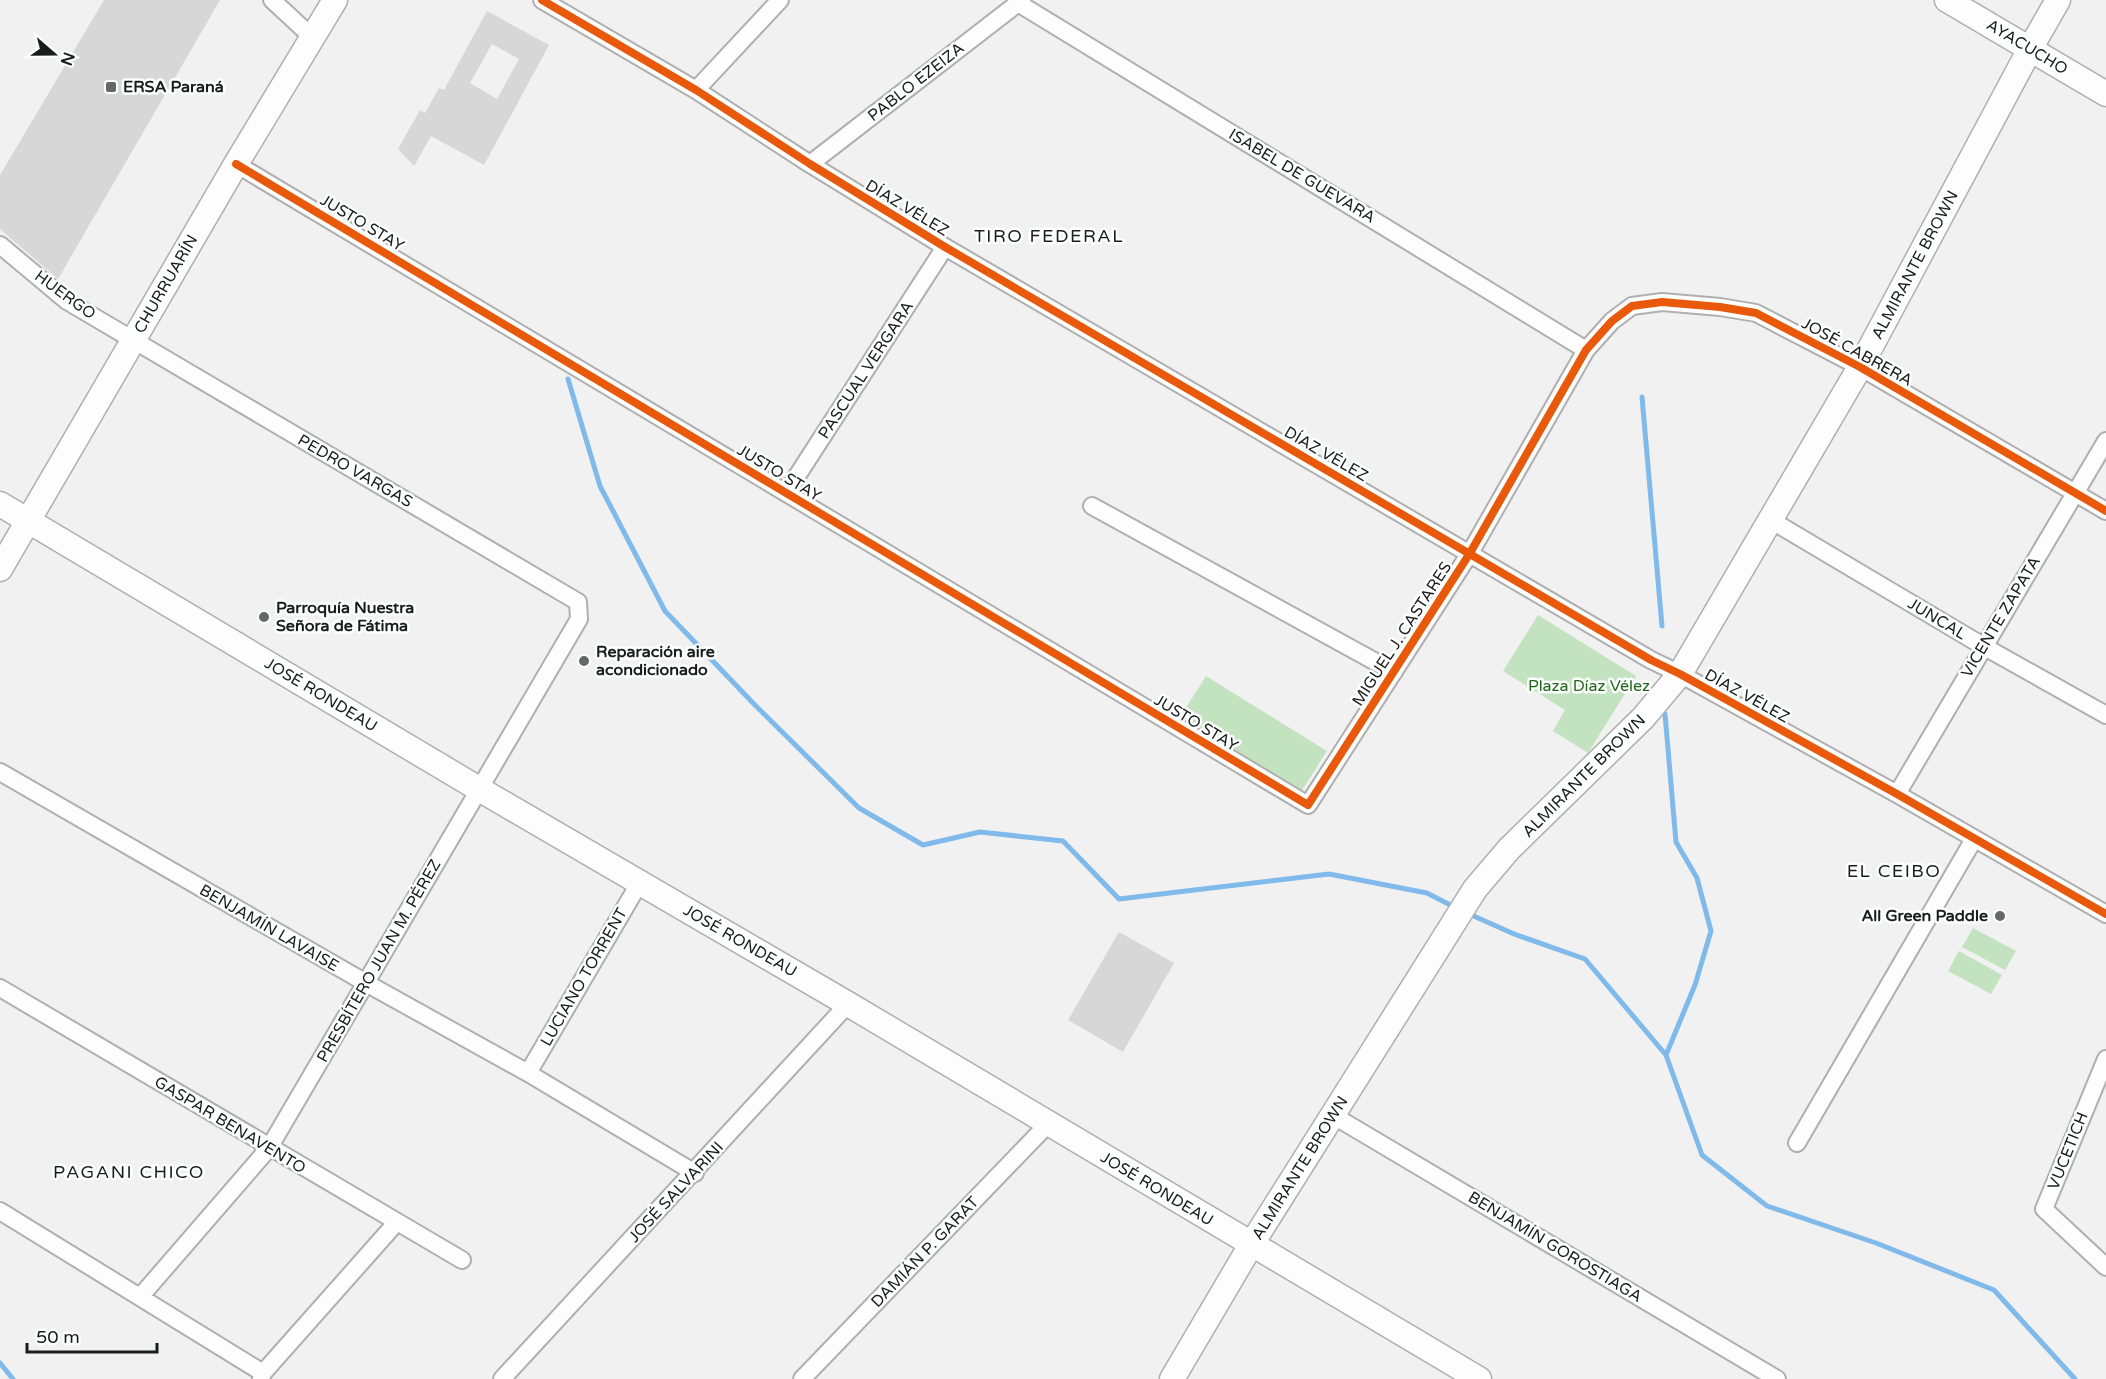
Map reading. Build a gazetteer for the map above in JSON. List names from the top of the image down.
{
  "streets": {
    "main road": [
      "AYACUCHO",
      "ALMIRANTE BROWN",
      "CHURRUARÍN",
      "JOSÉ RONDEAU"
    ],
    "street": [
      "PABLO EZEIZA",
      "ISABEL DE GUEVARA",
      "DÍAZ VÉLEZ",
      "JUSTO STAY",
      "HUERGO",
      "JOSÉ CABRERA",
      "PASCUAL VERGARA",
      "PEDRO VARGAS",
      "VICENTE ZAPATA",
      "JUNCAL",
      "MIGUEL J. CASTARES",
      "BENJAMÍN LAVAISE",
      "PRESBÍTERO JUAN M. PÉREZ",
      "LUCIANO TORRENT",
      "GASPAR BENAVENTO",
      "VUCETICH",
      "JOSÉ SALVARINI",
      "BENJAMÍN GOROSTIAGA",
      "DAMIÁN P. GARAT"
    ]
  },
  "crossings": [
    ["AYACUCHO", "ALMIRANTE BROWN"],
    ["PABLO EZEIZA", "ISABEL DE GUEVARA"],
    ["PABLO EZEIZA", "DÍAZ VÉLEZ"],
    ["ISABEL DE GUEVARA", "JOSÉ CABRERA"],
    ["ISABEL DE GUEVARA", "MIGUEL J. CASTARES"],
    ["DÍAZ VÉLEZ", "ALMIRANTE BROWN"],
    ["DÍAZ VÉLEZ", "PASCUAL VERGARA"],
    ["DÍAZ VÉLEZ", "VICENTE ZAPATA"],
    ["DÍAZ VÉLEZ", "MIGUEL J. CASTARES"],
    ["JUSTO STAY", "CHURRUARÍN"],
    ["JUSTO STAY", "PASCUAL VERGARA"],
    ["JUSTO STAY", "MIGUEL J. CASTARES"],
    ["ALMIRANTE BROWN", "JOSÉ CABRERA"],
    ["ALMIRANTE BROWN", "JUNCAL"],
    ["ALMIRANTE BROWN", "JOSÉ RONDEAU"],
    ["ALMIRANTE BROWN", "BENJAMÍN GOROSTIAGA"],
    ["CHURRUARÍN", "HUERGO"],
    ["CHURRUARÍN", "PEDRO VARGAS"],
    ["CHURRUARÍN", "JOSÉ RONDEAU"],
    ["HUERGO", "PEDRO VARGAS"],
    ["JOSÉ CABRERA", "VICENTE ZAPATA"],
    ["JOSÉ CABRERA", "MIGUEL J. CASTARES"],
    ["PEDRO VARGAS", "PRESBÍTERO JUAN M. PÉREZ"],
    ["VICENTE ZAPATA", "JUNCAL"],
    ["JOSÉ RONDEAU", "PRESBÍTERO JUAN M. PÉREZ"],
    ["JOSÉ RONDEAU", "LUCIANO TORRENT"],
    ["JOSÉ RONDEAU", "JOSÉ SALVARINI"],
    ["JOSÉ RONDEAU", "DAMIÁN P. GARAT"],
    ["BENJAMÍN LAVAISE", "PRESBÍTERO JUAN M. PÉREZ"],
    ["BENJAMÍN LAVAISE", "LUCIANO TORRENT"],
    ["BENJAMÍN LAVAISE", "JOSÉ SALVARINI"],
    ["PRESBÍTERO JUAN M. PÉREZ", "GASPAR BENAVENTO"]
  ],
  "districts": ["TIRO FEDERAL", "EL CEIBO", "PAGANI CHICO"],
  "parks": ["Plaza Díaz Vélez"],
  "places": {
    "transit": ["ERSA Paraná"],
    "other": ["Parroquía Nuestra Señora de Fátima", "Reparación aire acondicionado", "All Green Paddle"]
  },
  "scale_bar": "50 m",
  "north": "right"
}
